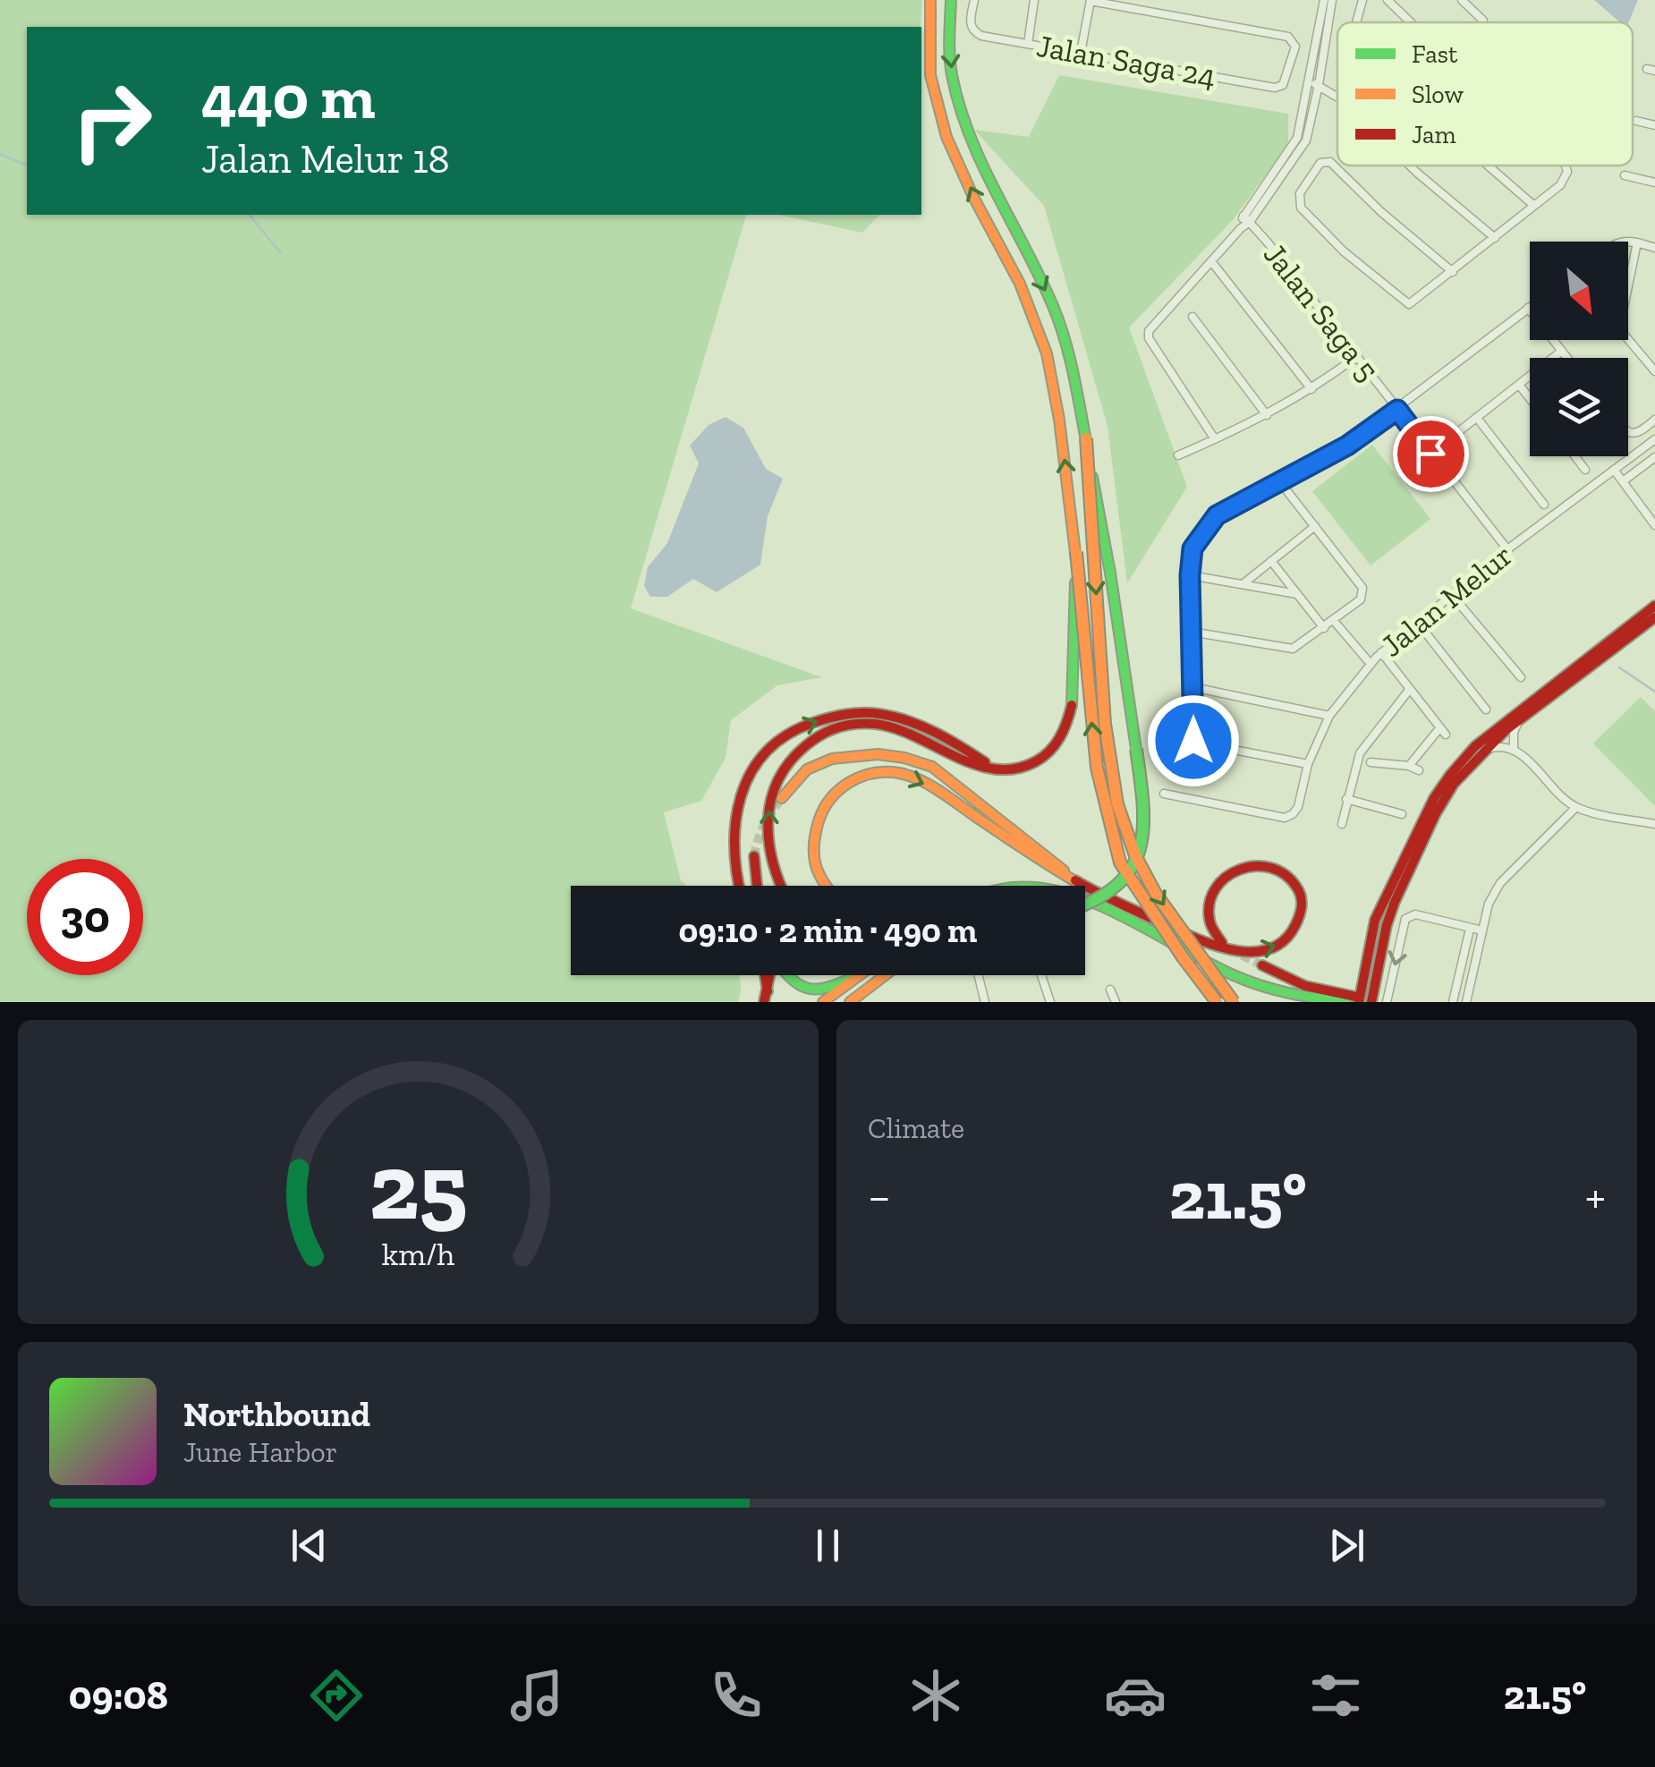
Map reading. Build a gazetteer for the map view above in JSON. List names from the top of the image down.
{
  "streets": {
    "street": ["Jalan Saga 24", "Jalan Saga 5", "Jalan Melur"]
  },
  "crossings": [
    ["Jalan Saga 5", "Jalan Melur"]
  ],
  "legend": ["Fast", "Slow", "Jam"],
  "north": "bottom right",
  "page": {
    "turn": ["440 m", "Jalan Melur 18"],
    "limit": "30",
    "trip": "09:10 · 2 min · 490 m",
    "tile": "Climate",
    "heat": ["−", "21.5°", "+"],
    "song": ["Northbound", "June Harbor"],
    "tabs": ["09:08", "21.5°"],
    "gauge": ["25", "km/h"]
  }
}
